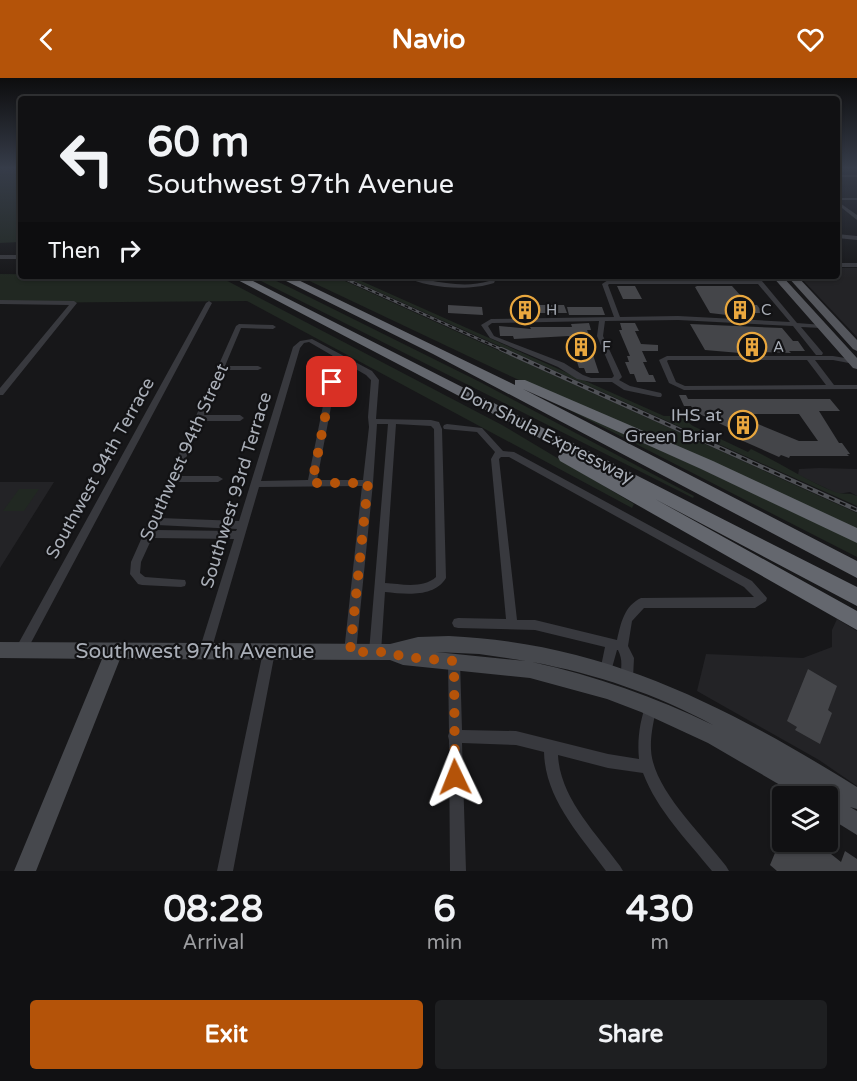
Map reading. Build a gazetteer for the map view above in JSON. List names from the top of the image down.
{
  "streets": {
    "highway": ["Don Shula Expressway"],
    "street": [
      "Southwest 94th Street",
      "Southwest 94th Terrace",
      "Southwest 93rd Terrace",
      "Southwest 97th Avenue"
    ]
  },
  "crossings": [
    ["Southwest 94th Terrace", "Southwest 97th Avenue"],
    ["Southwest 93rd Terrace", "Southwest 97th Avenue"]
  ],
  "places": {
    "building": [
      "H",
      "C",
      "F",
      "A",
      "IHS at Green Briar"
    ]
  },
  "page": {
    "header": "Navio",
    "turn": ["60 m", "Southwest 97th Avenue"],
    "then": "Then",
    "eta": [
      "08:28",
      "Arrival",
      "6",
      "min",
      "430",
      "m"
    ],
    "buttons": ["Exit", "Share"]
  }
}
